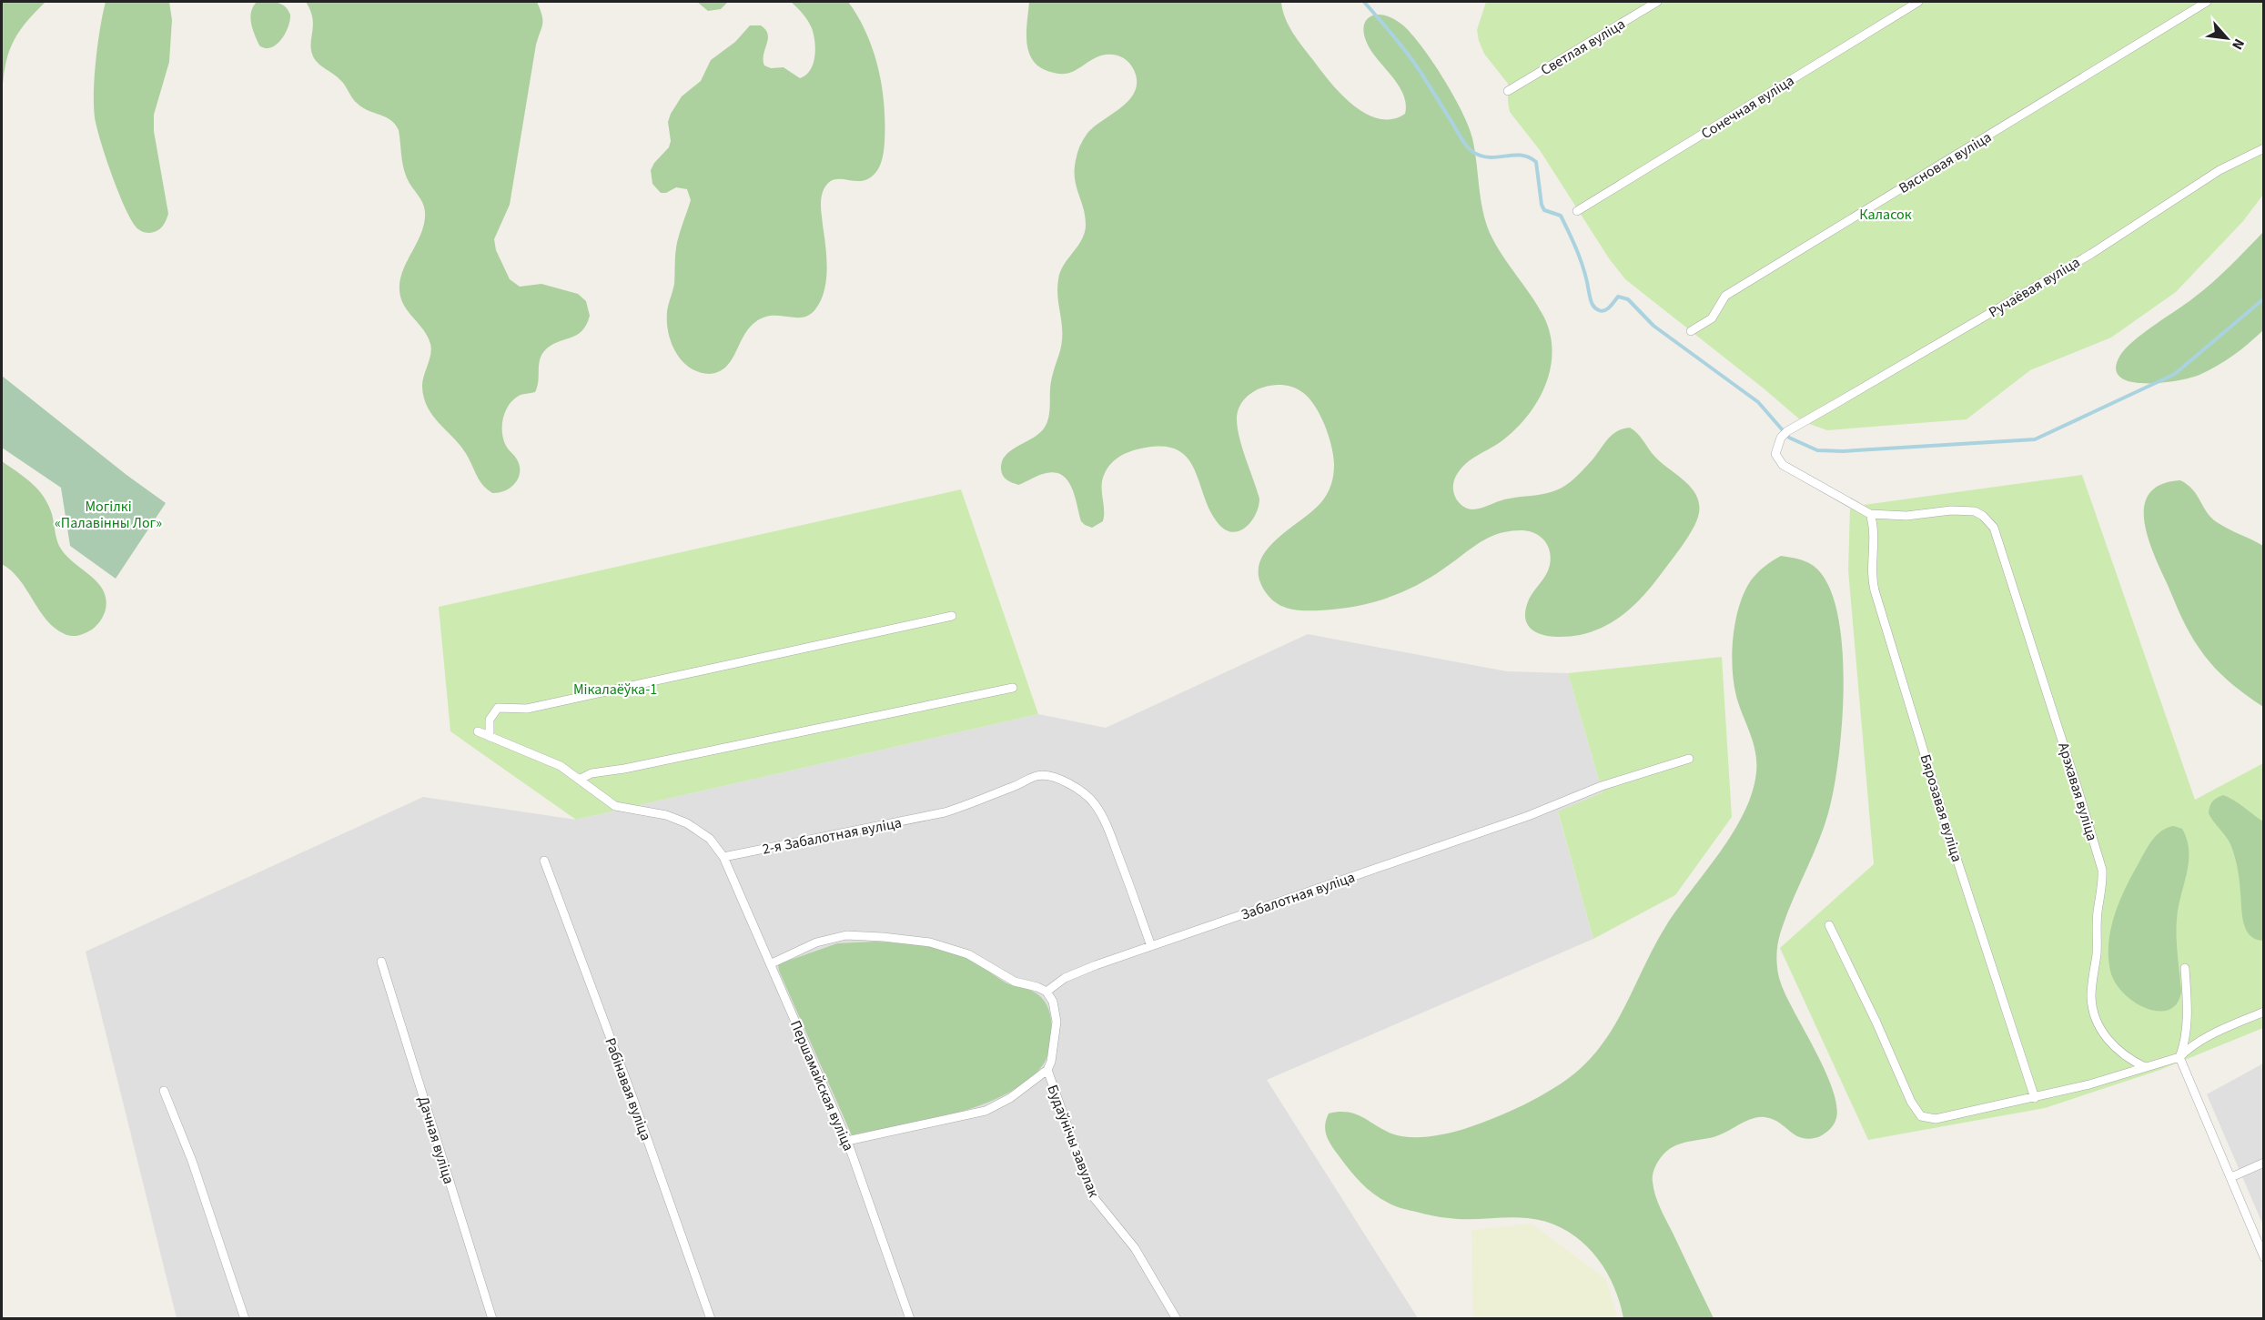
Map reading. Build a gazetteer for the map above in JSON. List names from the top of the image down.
{
  "streets": {
    "street": [
      "Светлая вуліца",
      "Сонечная вуліца",
      "Вясновая вуліца",
      "Ручаёвая вуліца",
      "Арэхавая вуліца",
      "Бярозавая вуліца",
      "2-я Забалотная вуліца",
      "Забалотная вуліца",
      "Першамайская вуліца",
      "Рабінавая вуліца",
      "Дачная вуліца",
      "Будаўнічы завулак"
    ]
  },
  "crossings": [
    ["Ручаёвая вуліца", "Арэхавая вуліца"],
    ["Ручаёвая вуліца", "Бярозавая вуліца"],
    ["Арэхавая вуліца", "Бярозавая вуліца"],
    ["2-я Забалотная вуліца", "Забалотная вуліца"],
    ["2-я Забалотная вуліца", "Першамайская вуліца"]
  ],
  "parks": ["Каласок", "Могілкі «Палавінны Лог»", "Мікалаёўка-1"],
  "north": "bottom right"
}
